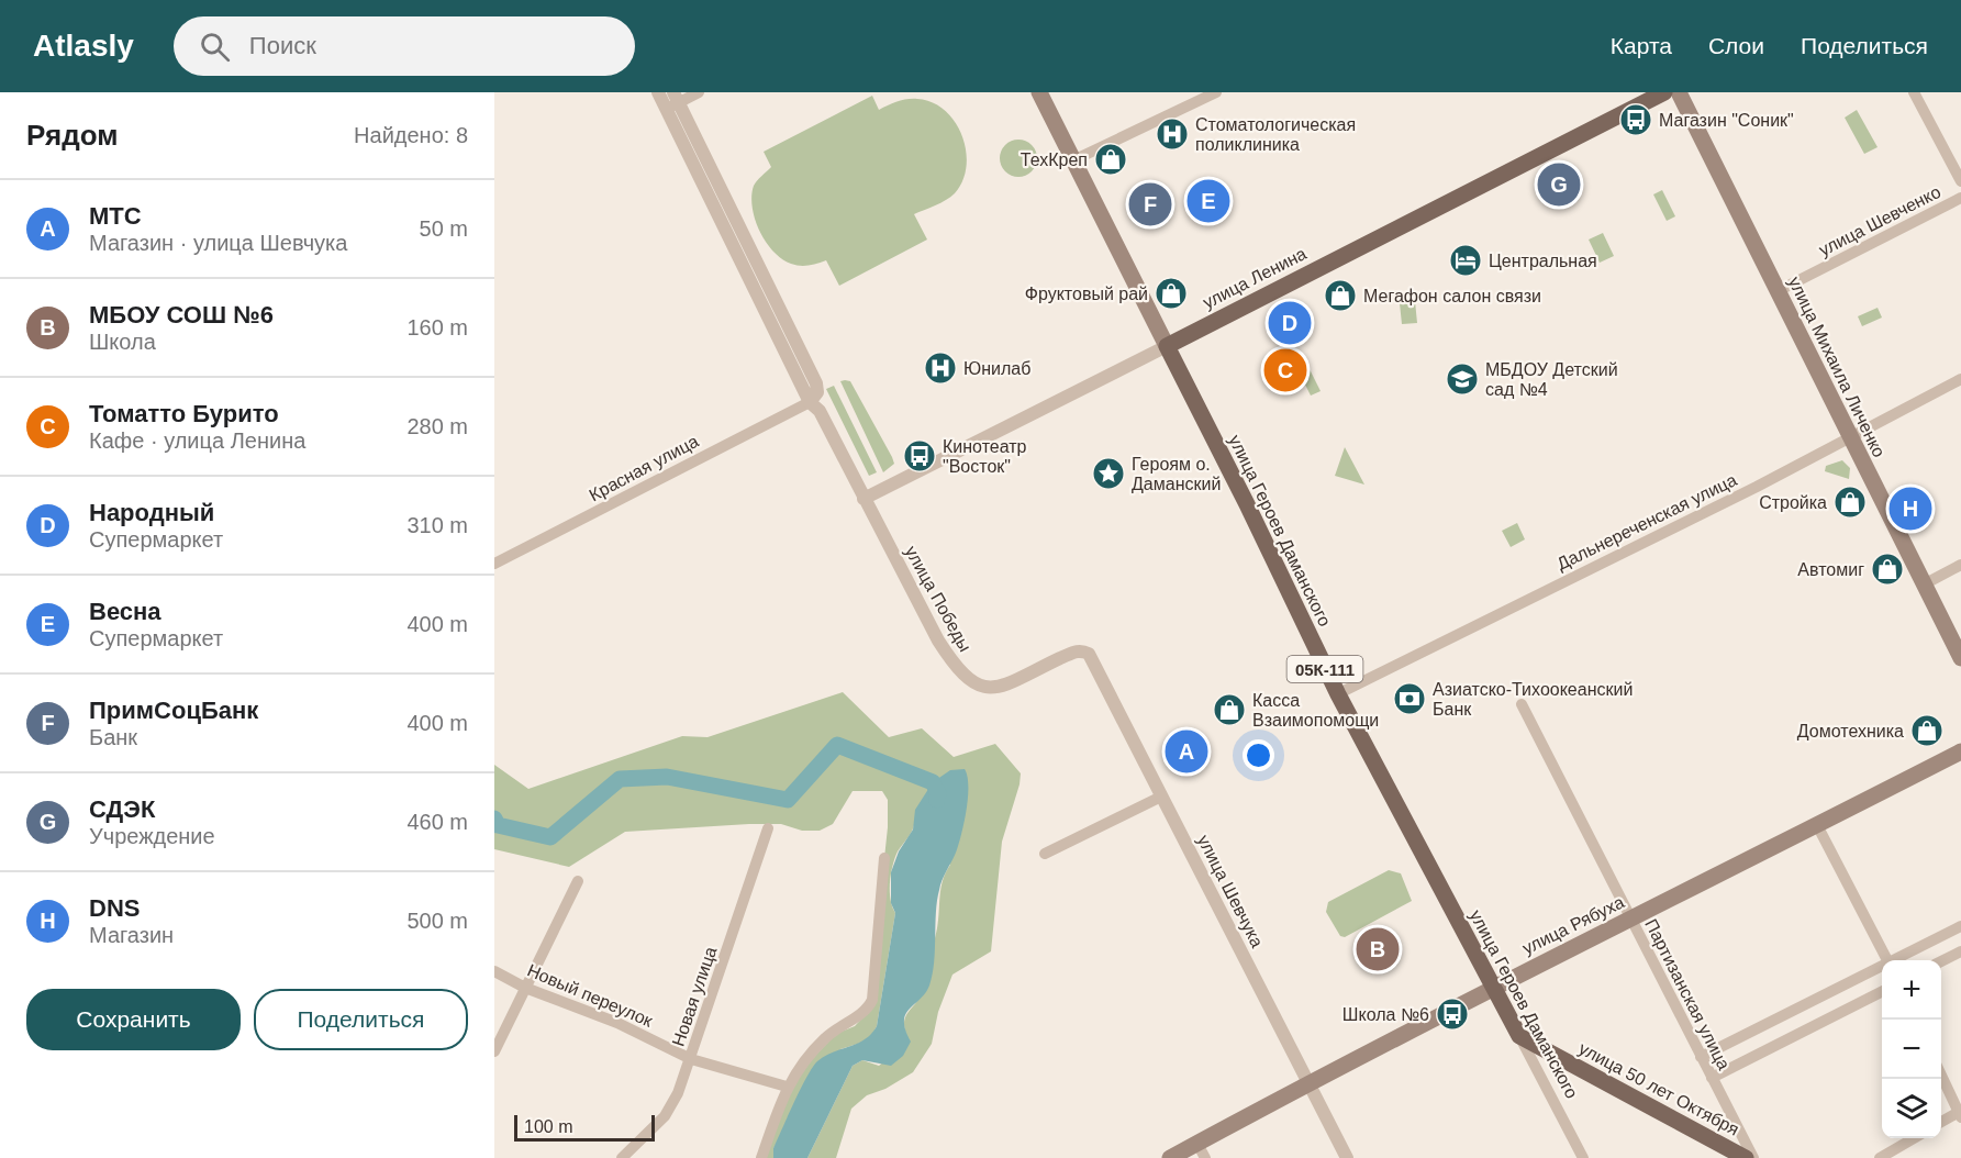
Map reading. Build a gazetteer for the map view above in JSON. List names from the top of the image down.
{
  "streets": {
    "main road": [
      "улица Ленина",
      "улица Михаила Личенко",
      "улица Героев Даманского",
      "05К-111",
      "улица Рябуха",
      "улица 50 лет Октября"
    ],
    "street": [
      "улица Шевченко",
      "Красная улица",
      "Дальнереченская улица",
      "улица Победы",
      "улица Шевчука",
      "Партизанская улица",
      "Новый переулок",
      "Новая улица"
    ]
  },
  "crossings": [
    ["улица Шевченко", "улица Михаила Личенко"],
    ["улица Ленина", "улица Героев Даманского"],
    ["улица Ленина", "улица Победы"],
    ["улица Михаила Личенко", "Дальнереченская улица"],
    ["Красная улица", "улица Победы"],
    ["улица Героев Даманского", "улица Рябуха"],
    ["улица Героев Даманского", "улица 50 лет Октября"],
    ["улица Победы", "улица Шевчука"],
    ["улица Шевчука", "улица Рябуха"],
    ["улица Рябуха", "Партизанская улица"],
    ["Новый переулок", "Новая улица"]
  ],
  "places": {
    "bus stop": ["Магазин \"Соник\"", "Кинотеатр \"Восток\"", "Школа №6"],
    "hospital": ["Стоматологическая поликлиника", "Юнилаб"],
    "shop": [
      "ТехКреп",
      "Фруктовый рай",
      "Мегафон салон связи",
      "Стройка",
      "Автомиг",
      "Касса Взаимопомощи",
      "Домотехника"
    ],
    "hotel": ["Центральная"],
    "school or university": ["МБДОУ Детский сад №4"],
    "place": ["Героям о. Даманский"],
    "bank": ["Азиатско-Тихоокеанский Банк"]
  },
  "scale_bar": "100 m",
  "page": {
    "header": "Atlasly",
    "search": "Поиск",
    "nav": ["Карта", "Слои", "Поделиться"],
    "heading": ["Рядом", "Найдено: 8"],
    "pins": [
      "G",
      "E",
      "F",
      "D",
      "C",
      "H",
      "A",
      "B"
    ],
    "list": [
      {
        "mark": "A",
        "name": "МТС",
        "note": "Магазин · улица Шевчука",
        "value": "50 m"
      },
      {
        "mark": "B",
        "name": "МБОУ СОШ №6",
        "note": "Школа",
        "value": "160 m"
      },
      {
        "mark": "C",
        "name": "Томатто Бурито",
        "note": "Кафе · улица Ленина",
        "value": "280 m"
      },
      {
        "mark": "D",
        "name": "Народный",
        "note": "Супермаркет",
        "value": "310 m"
      },
      {
        "mark": "E",
        "name": "Весна",
        "note": "Супермаркет",
        "value": "400 m"
      },
      {
        "mark": "F",
        "name": "ПримСоцБанк",
        "note": "Банк",
        "value": "400 m"
      },
      {
        "mark": "G",
        "name": "СДЭК",
        "note": "Учреждение",
        "value": "460 m"
      },
      {
        "mark": "H",
        "name": "DNS",
        "note": "Магазин",
        "value": "500 m"
      }
    ],
    "map_buttons": ["+", "−"],
    "buttons": ["Сохранить", "Поделиться"],
    "scale": "100 m"
  }
}
